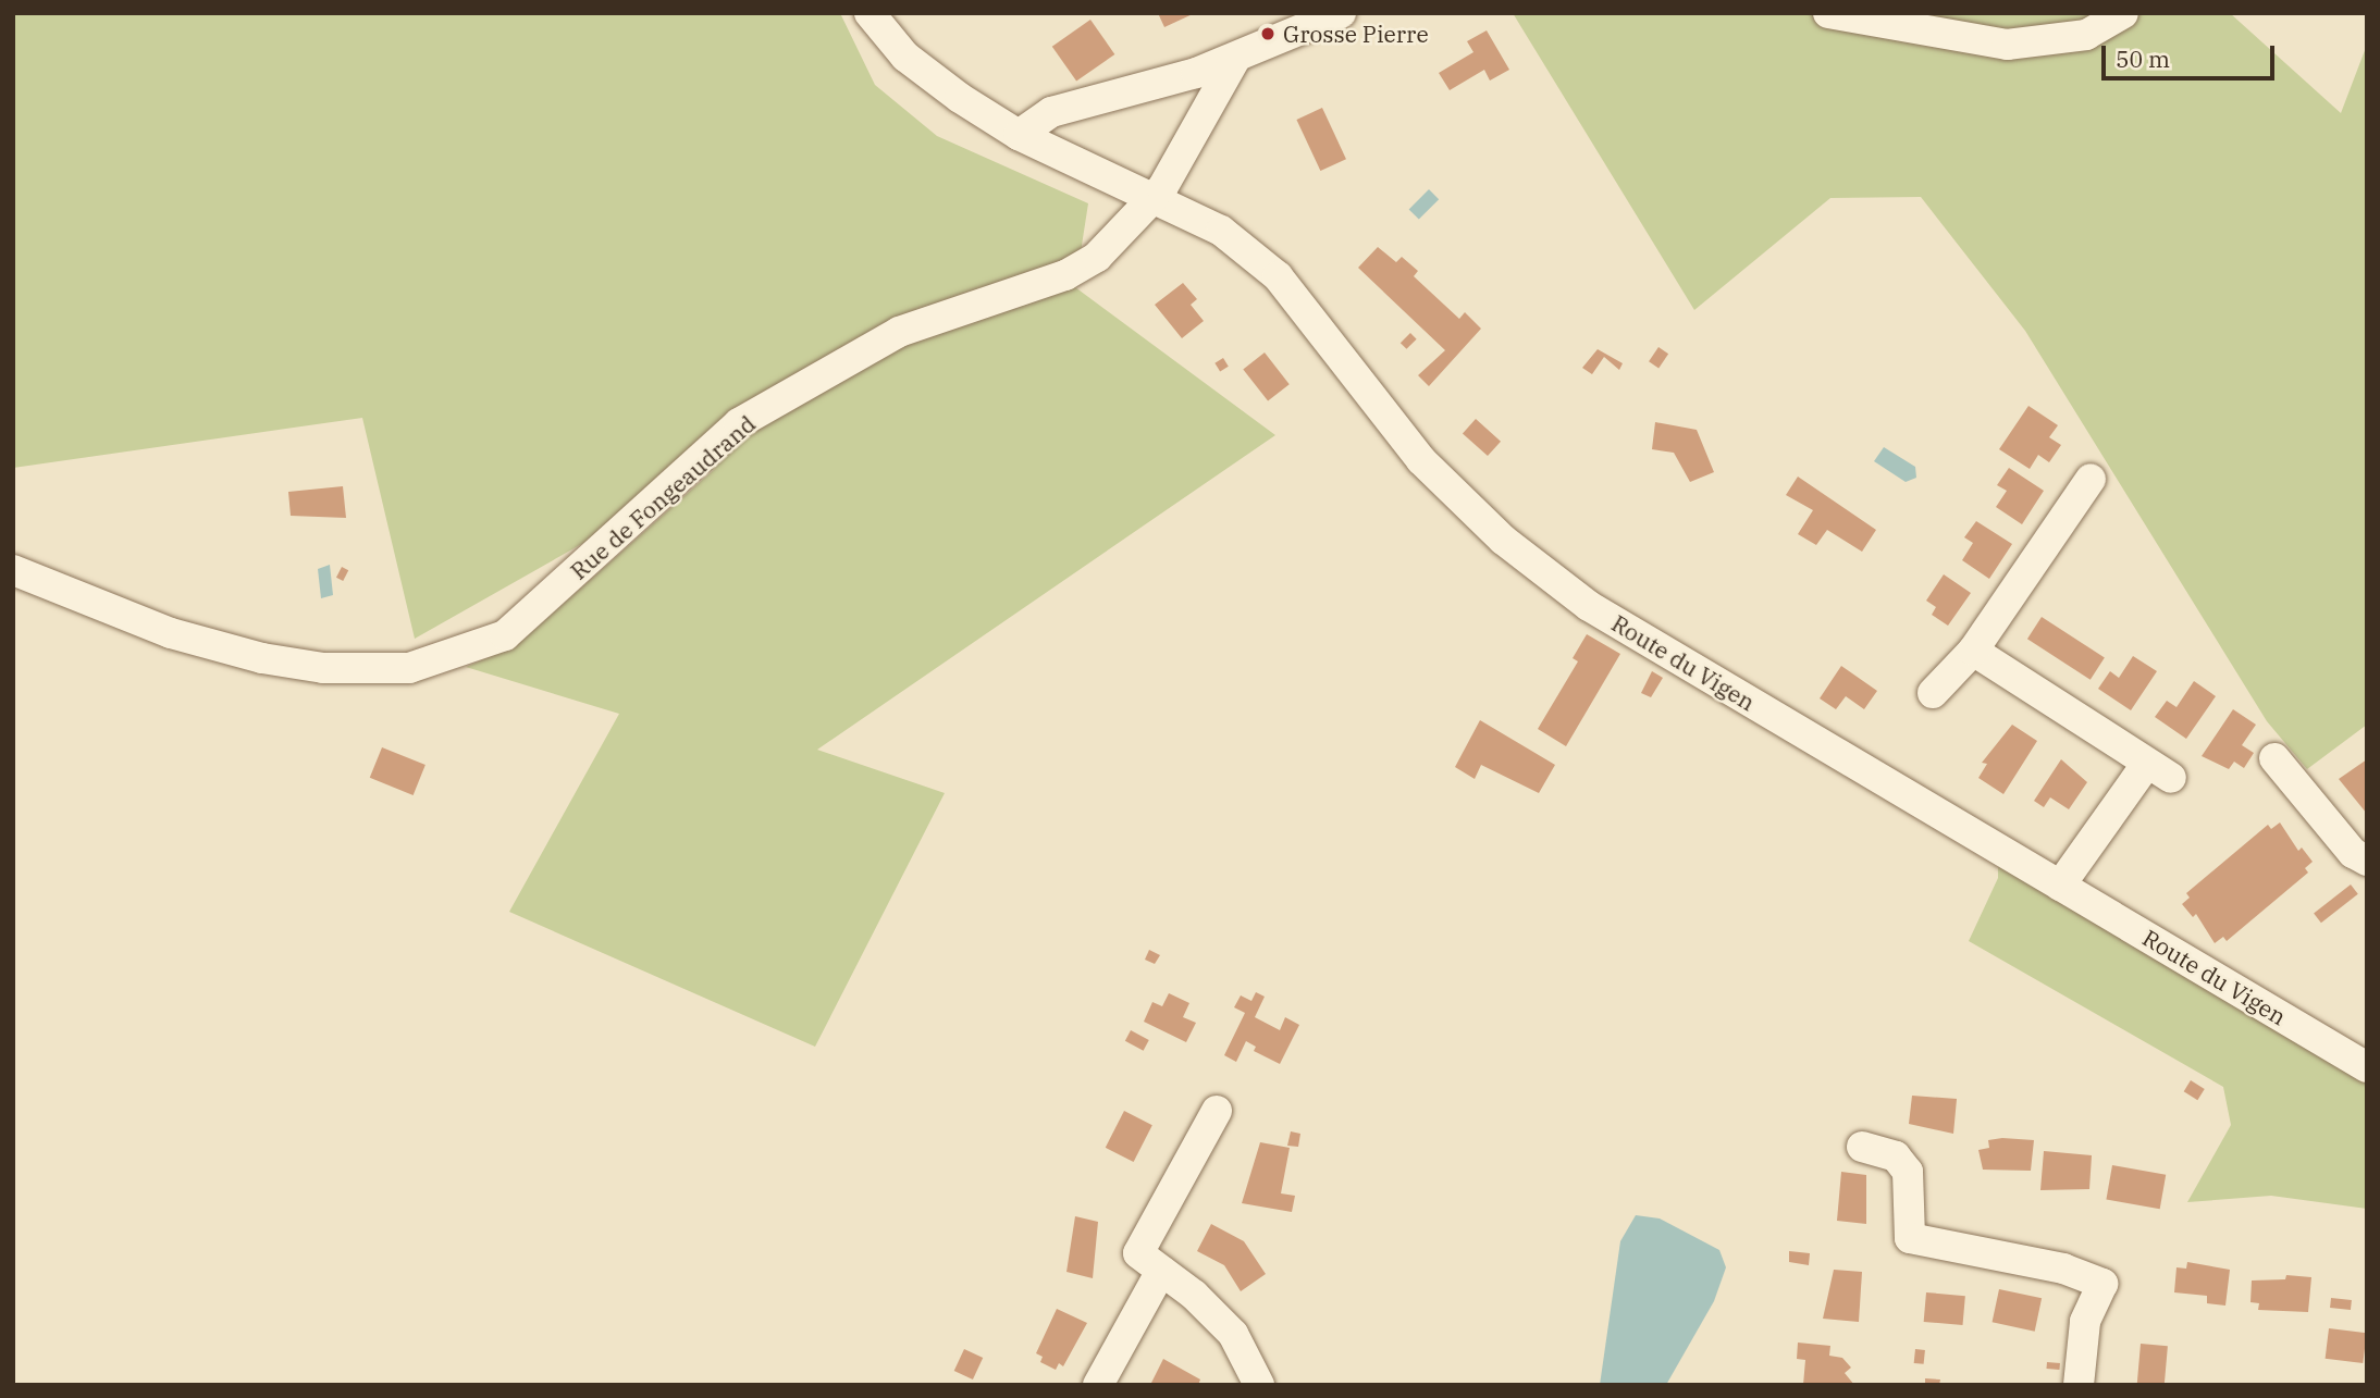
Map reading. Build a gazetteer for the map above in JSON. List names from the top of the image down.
{
  "streets": {
    "street": ["Rue de Fongeaudrand", "Route du Vigen"]
  },
  "crossings": [
    ["Rue de Fongeaudrand", "Route du Vigen"]
  ],
  "places": ["Grosse Pierre"],
  "scale_bar": "50 m"
}
